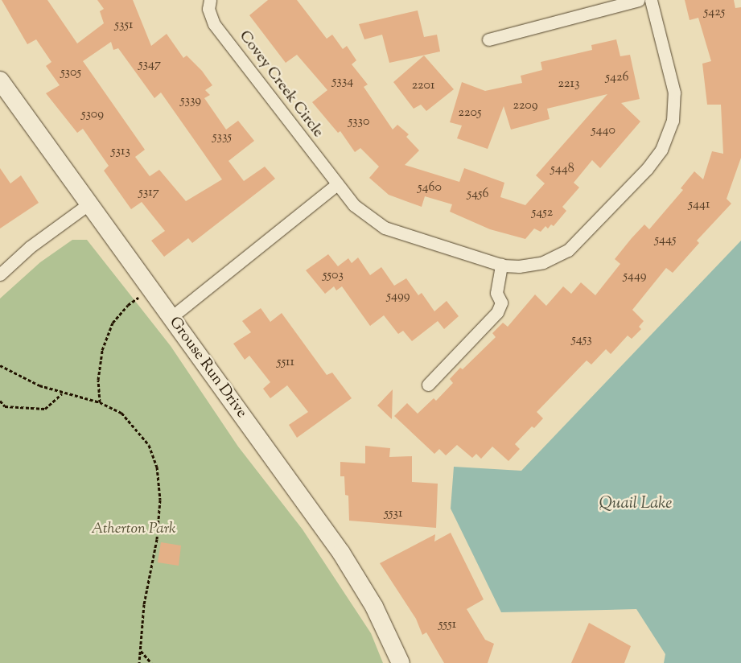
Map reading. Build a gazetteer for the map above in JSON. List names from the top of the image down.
{
  "streets": {
    "street": ["Covey Creek Circle", "Grouse Run Drive"]
  },
  "water": ["Quail Lake"],
  "parks": ["Atherton Park"],
  "house_numbers": [
    "5425",
    "5351",
    "5347",
    "5305",
    "5426",
    "5334",
    "2213",
    "2201",
    "5339",
    "2209",
    "2205",
    "5309",
    "5330",
    "5440",
    "5335",
    "5313",
    "5448",
    "5460",
    "5317",
    "5456",
    "5441",
    "5452",
    "5445",
    "5503",
    "5449",
    "5499",
    "5453",
    "5511",
    "5531",
    "5551"
  ]
}
